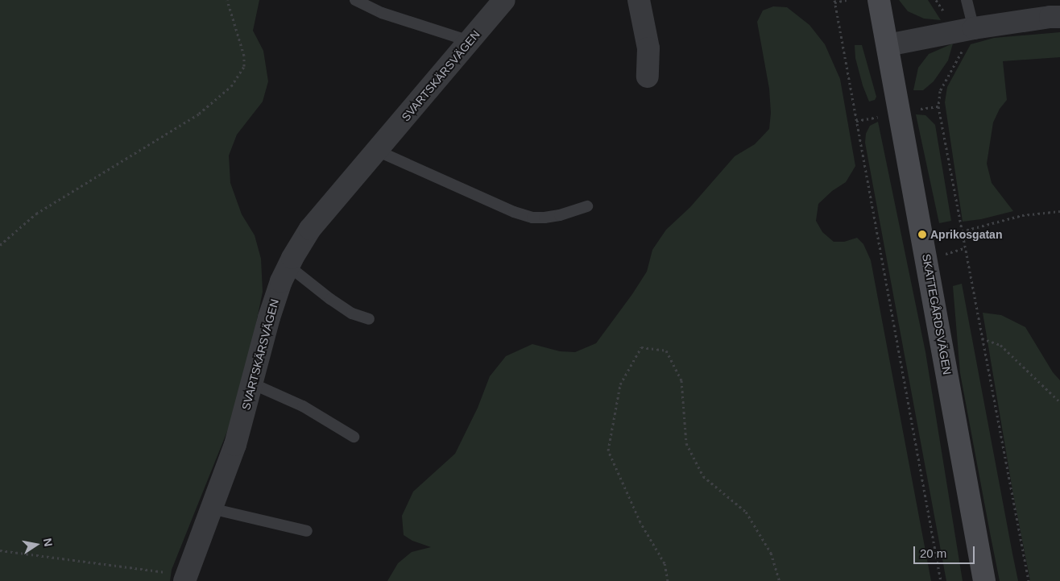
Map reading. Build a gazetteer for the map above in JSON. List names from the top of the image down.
{
  "streets": {
    "street": ["SVARTSKÄRSVÄGEN", "SKATTEGÅRDSVÄGEN"]
  },
  "places": ["Aprikosgatan"],
  "scale_bar": "20 m",
  "north": "right"
}
